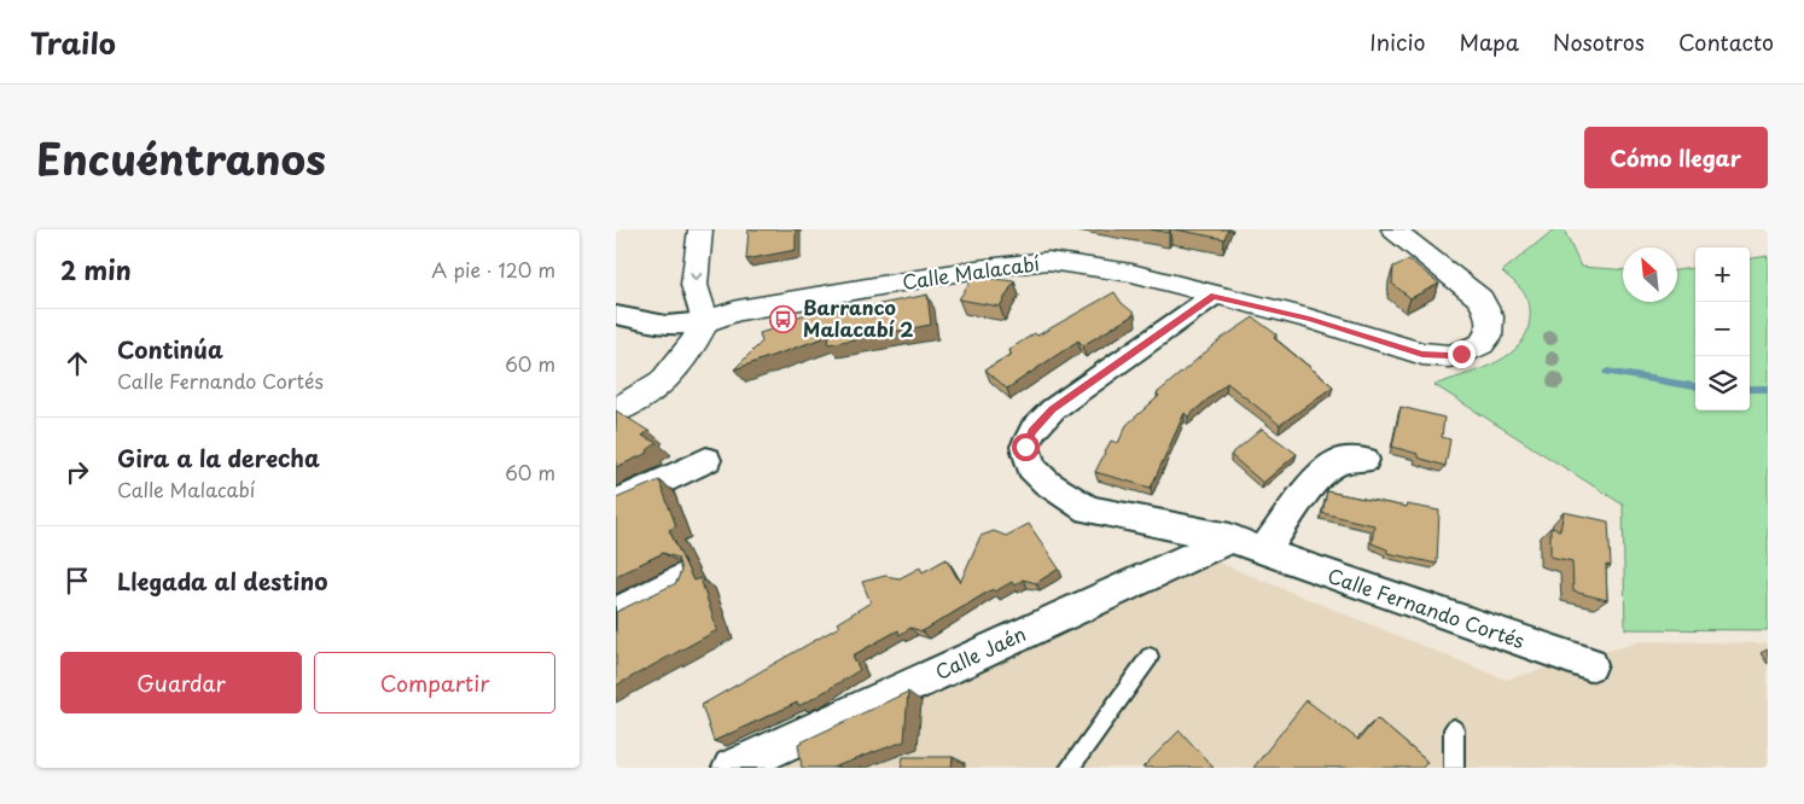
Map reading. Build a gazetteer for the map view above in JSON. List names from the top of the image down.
{
  "streets": {
    "street": ["Calle Malacabí", "Calle Fernando Cortés", "Calle Jaén"]
  },
  "crossings": [
    ["Calle Malacabí", "Calle Fernando Cortés"],
    ["Calle Fernando Cortés", "Calle Jaén"]
  ],
  "places": {
    "bus stop": ["Barranco Malacabí 2"]
  },
  "north": "top left",
  "page": {
    "header": "Trailo",
    "nav": [
      "Inicio",
      "Mapa",
      "Nosotros",
      "Contacto"
    ],
    "title": "Encuéntranos",
    "buttons": [
      "Cómo llegar",
      ["Guardar", "Compartir"]
    ],
    "heading": ["2 min", "A pie · 120 m"],
    "map_buttons": ["+", "−"],
    "list": [
      ["Continúa", "Calle Fernando Cortés", "60 m"],
      ["Gira a la derecha", "Calle Malacabí", "60 m"],
      "Llegada al destino"
    ]
  }
}
